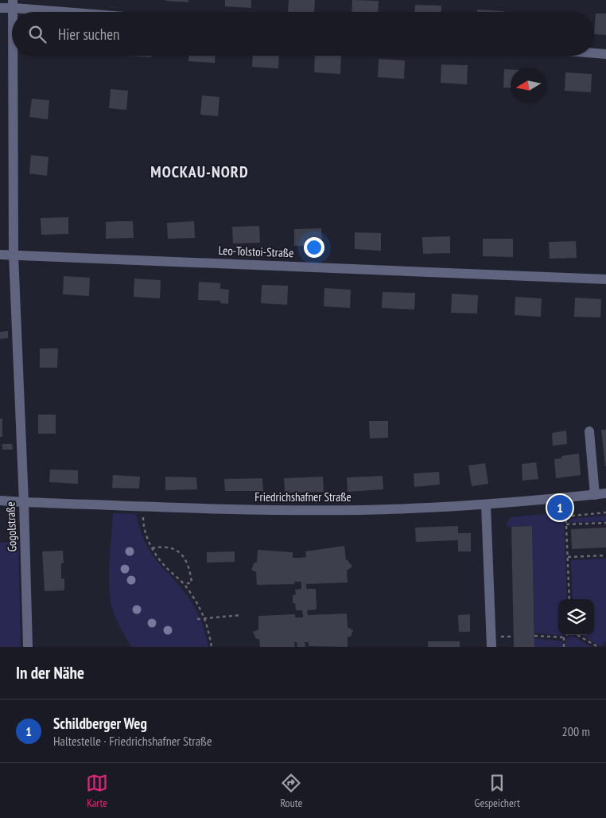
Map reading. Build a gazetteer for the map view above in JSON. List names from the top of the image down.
{
  "streets": {
    "street": ["Leo-Tolstoi-Straße", "Friedrichshafner Straße", "Gogolstraße"]
  },
  "crossings": [
    ["Leo-Tolstoi-Straße", "Gogolstraße"],
    ["Friedrichshafner Straße", "Gogolstraße"]
  ],
  "districts": ["MOCKAU-NORD"],
  "north": "left",
  "page": {
    "search": "Hier suchen",
    "pins": "1",
    "heading": "In der Nähe",
    "list": [
      {
        "mark": "1",
        "name": "Schildberger Weg",
        "note": "Haltestelle · Friedrichshafner Straße",
        "value": "200 m"
      }
    ],
    "nav": ["Karte", "Route", "Gespeichert"]
  }
}
